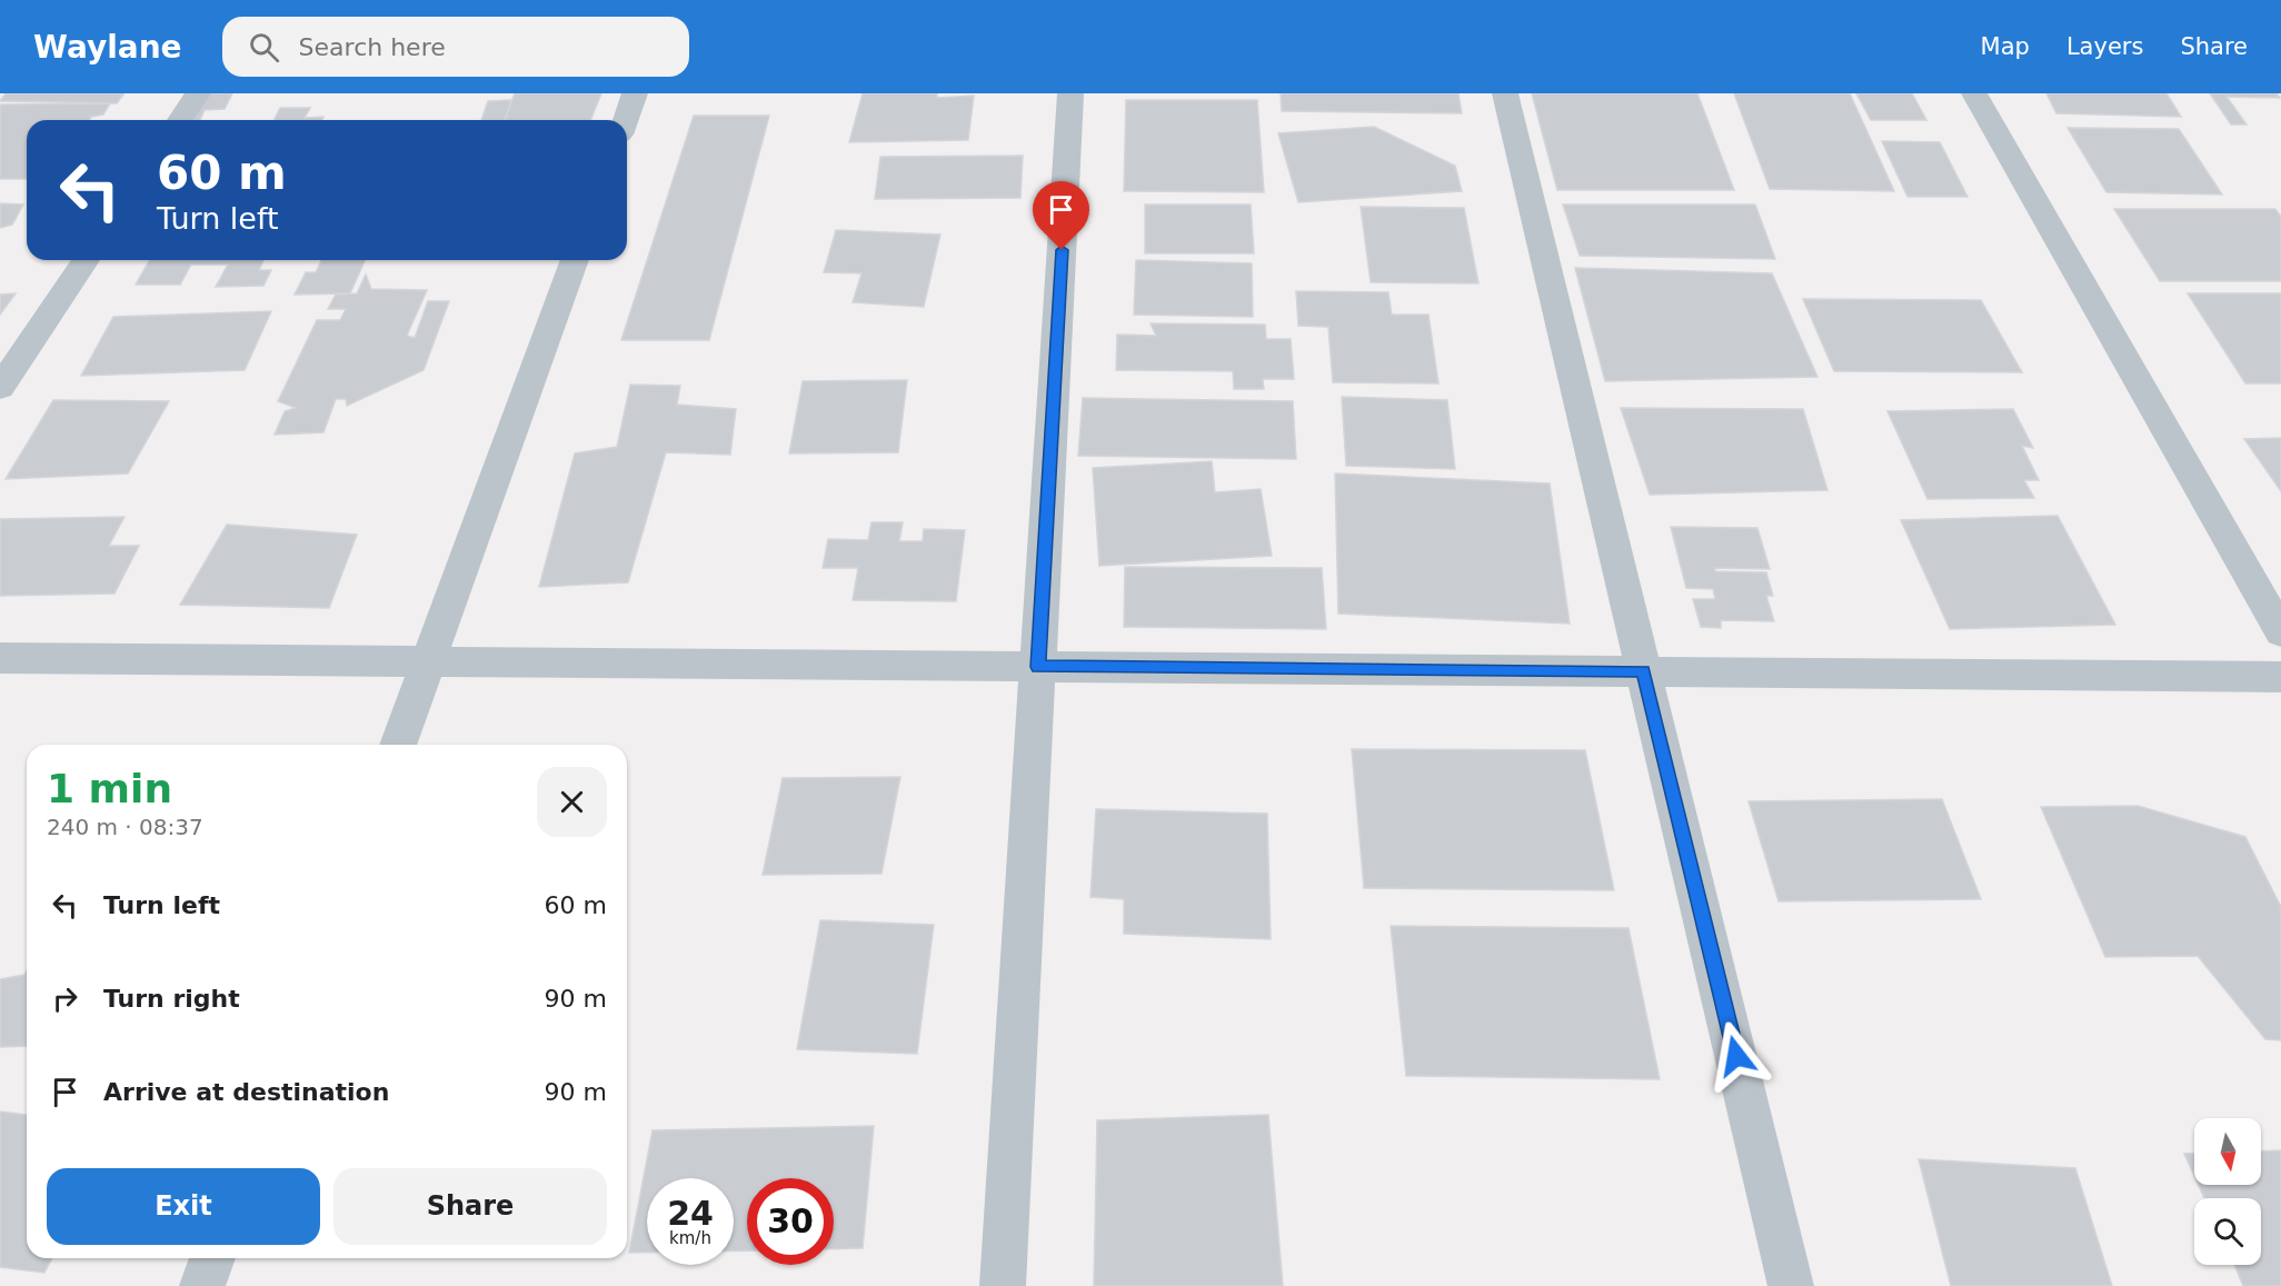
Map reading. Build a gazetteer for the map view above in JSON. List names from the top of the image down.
{
  "north": "bottom",
  "page": {
    "header": "Waylane",
    "search": "Search here",
    "nav": ["Map", "Layers", "Share"],
    "turn": ["60 m", "Turn left"],
    "heading": ["1 min", "240 m · 08:37"],
    "list": [
      {
        "name": "Turn left",
        "value": "60 m"
      },
      {
        "name": "Turn right",
        "value": "90 m"
      },
      {
        "name": "Arrive at destination",
        "value": "90 m"
      }
    ],
    "buttons": ["Exit", "Share"],
    "speed": "24 km/h",
    "limit": "30"
  }
}
